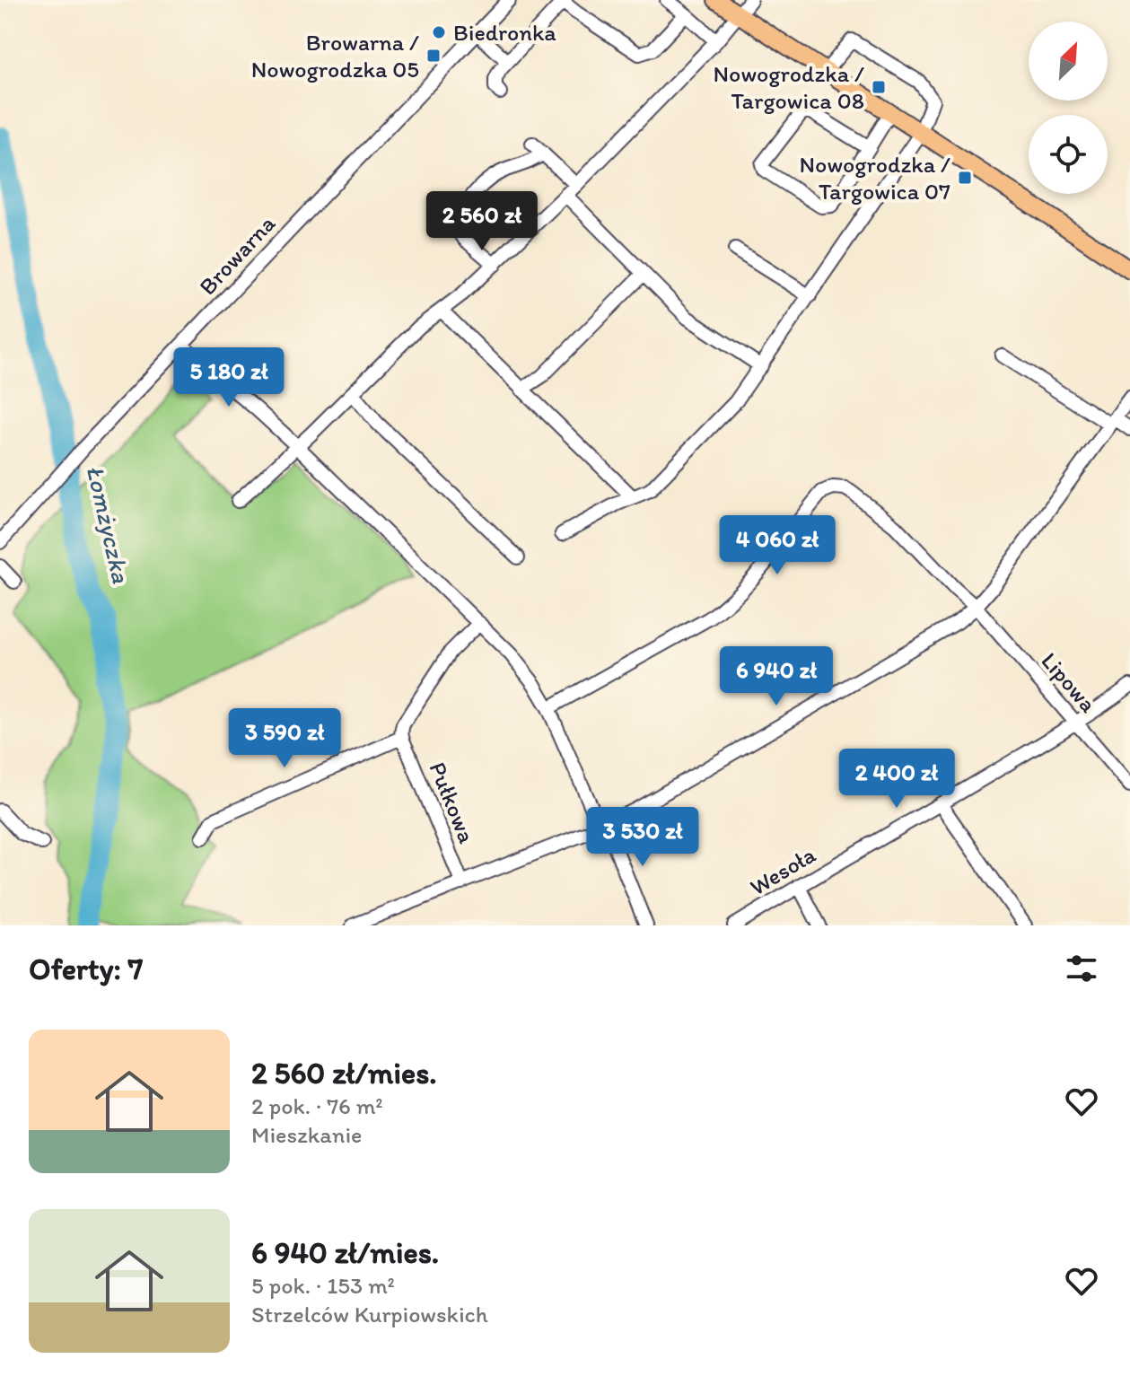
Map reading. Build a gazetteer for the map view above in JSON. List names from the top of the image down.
{
  "streets": {
    "street": [
      "Browarna",
      "Lipowa",
      "Pułkowa",
      "Wesoła"
    ]
  },
  "crossings": [
    ["Lipowa", "Wesoła"]
  ],
  "water": ["Łomżyczka"],
  "places": {
    "other": ["Biedronka"],
    "transit": ["Browarna / Nowogrodzka 05", "Nowogrodzka / Targowica 08", "Nowogrodzka / Targowica 07"]
  },
  "north": "top right",
  "page": {
    "price": [
      "2 560 zł",
      "5 180 zł",
      "4 060 zł",
      "6 940 zł",
      "3 590 zł",
      "2 400 zł",
      "3 530 zł"
    ],
    "heading": "Oferty: 7",
    "list": [
      {
        "name": "2 560 zł/mies.",
        "note": "2 pok. · 76 m² · Mieszkanie"
      },
      {
        "name": "6 940 zł/mies.",
        "note": "5 pok. · 153 m² · Strzelców Kurpiowskich"
      }
    ]
  }
}
